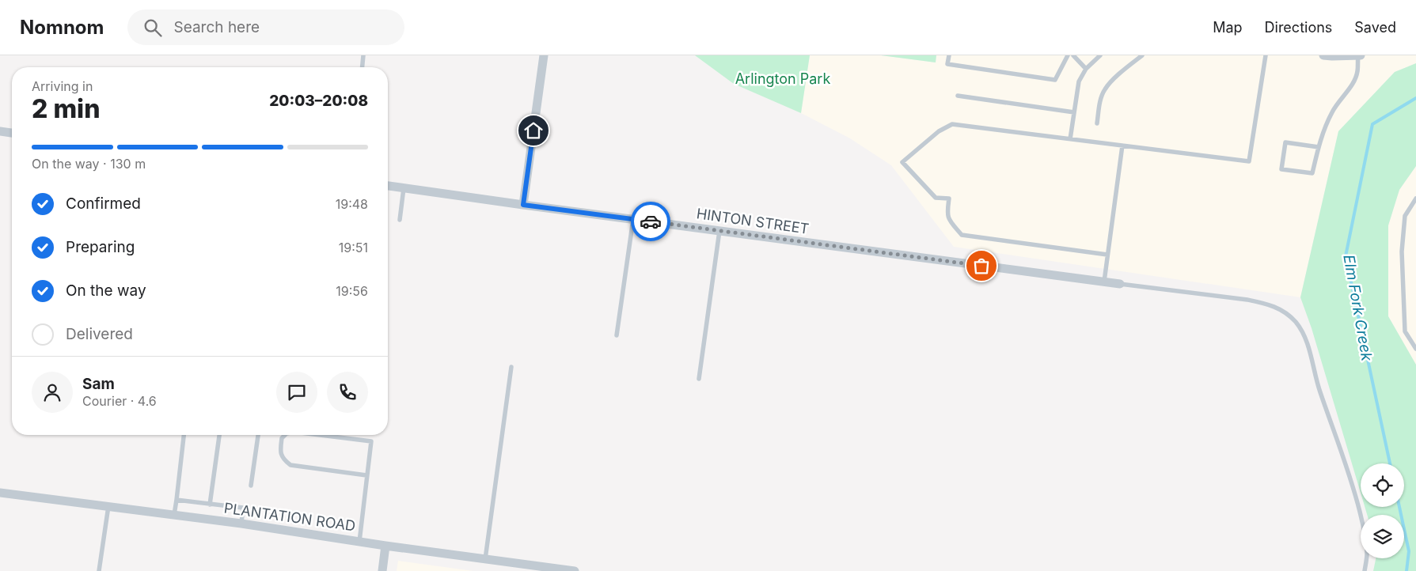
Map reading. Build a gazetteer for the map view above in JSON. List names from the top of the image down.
{
  "streets": {
    "street": ["HINTON STREET", "PLANTATION ROAD"]
  },
  "water": ["Elm Fork Creek"],
  "parks": ["Arlington Park"],
  "page": {
    "header": "Nomnom",
    "search": "Search here",
    "nav": ["Map", "Directions", "Saved"],
    "heading": ["2 min", "Arriving in", "20:03–20:08"],
    "panel": ["Sam", "Courier · 4.6"],
    "bar": "On the way · 130 m",
    "list": [
      ["Confirmed", "19:48"],
      ["Preparing", "19:51"],
      ["On the way", "19:56"],
      "Delivered"
    ]
  }
}
